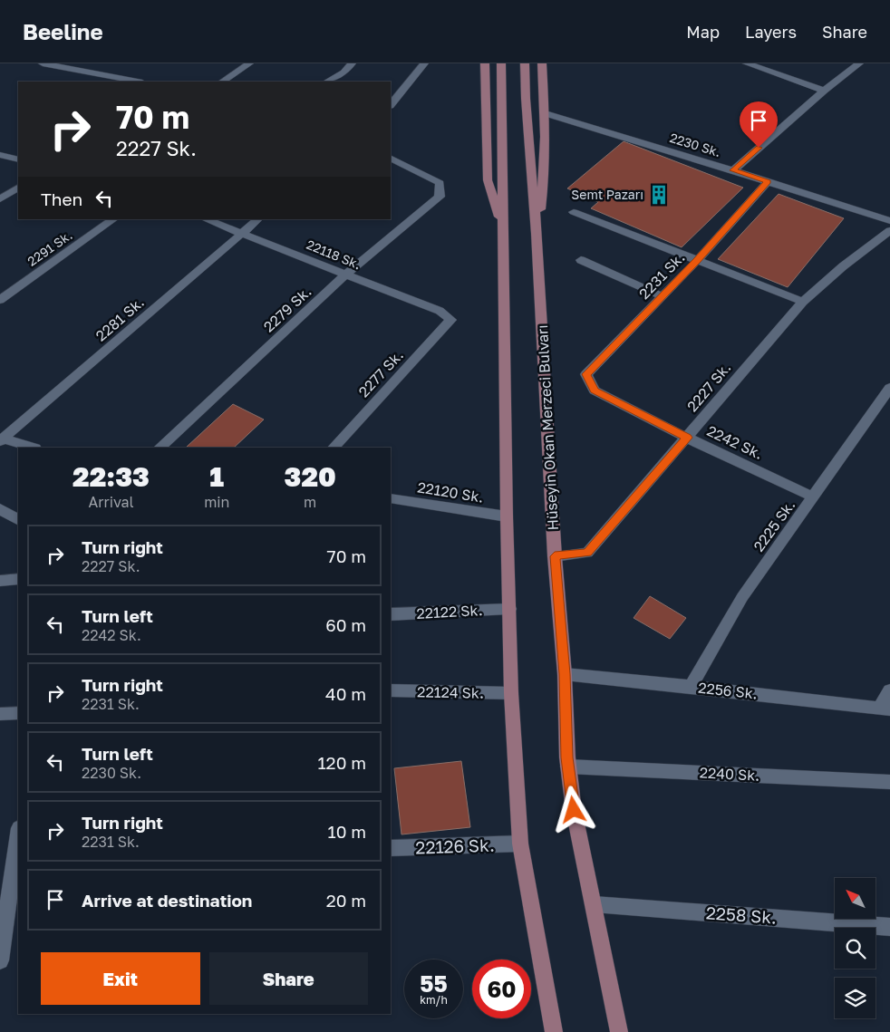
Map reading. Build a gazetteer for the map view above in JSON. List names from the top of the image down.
{
  "streets": {
    "main road": ["Hüseyin Okan Merzeci Bulvarı"],
    "street": [
      "2230 Sk.",
      "2291 Sk.",
      "22118 Sk.",
      "2231 Sk.",
      "2279 Sk.",
      "2281 Sk.",
      "2277 Sk.",
      "2227 Sk.",
      "2242 Sk.",
      "22120 Sk.",
      "2225 Sk.",
      "22122 Sk.",
      "2256 Sk.",
      "22124 Sk.",
      "2240 Sk.",
      "22126 Sk.",
      "2258 Sk."
    ]
  },
  "crossings": [
    ["2230 Sk.", "2231 Sk."],
    ["22118 Sk.", "2279 Sk."],
    ["22118 Sk.", "2281 Sk."],
    ["22118 Sk.", "2277 Sk."],
    ["2231 Sk.", "2242 Sk."],
    ["2227 Sk.", "Hüseyin Okan Merzeci Bulvarı"],
    ["2227 Sk.", "2242 Sk."],
    ["Hüseyin Okan Merzeci Bulvarı", "2256 Sk."],
    ["Hüseyin Okan Merzeci Bulvarı", "2240 Sk."],
    ["Hüseyin Okan Merzeci Bulvarı", "2258 Sk."],
    ["2242 Sk.", "2225 Sk."],
    ["2225 Sk.", "2256 Sk."]
  ],
  "places": {
    "building": ["Semt Pazarı"]
  },
  "north": "top left",
  "page": {
    "header": "Beeline",
    "nav": ["Map", "Layers", "Share"],
    "turn": ["70 m", "2227 Sk."],
    "then": "Then",
    "eta": [
      "22:33",
      "Arrival",
      "1",
      "min",
      "320",
      "m"
    ],
    "list": [
      {
        "name": "Turn right",
        "note": "2227 Sk.",
        "value": "70 m"
      },
      {
        "name": "Turn left",
        "note": "2242 Sk.",
        "value": "60 m"
      },
      {
        "name": "Turn right",
        "note": "2231 Sk.",
        "value": "40 m"
      },
      {
        "name": "Turn left",
        "note": "2230 Sk.",
        "value": "120 m"
      },
      {
        "name": "Turn right",
        "note": "2231 Sk.",
        "value": "10 m"
      },
      {
        "name": "Arrive at destination",
        "value": "20 m"
      }
    ],
    "buttons": ["Exit", "Share"],
    "speed": "55 km/h",
    "limit": "60"
  }
}
